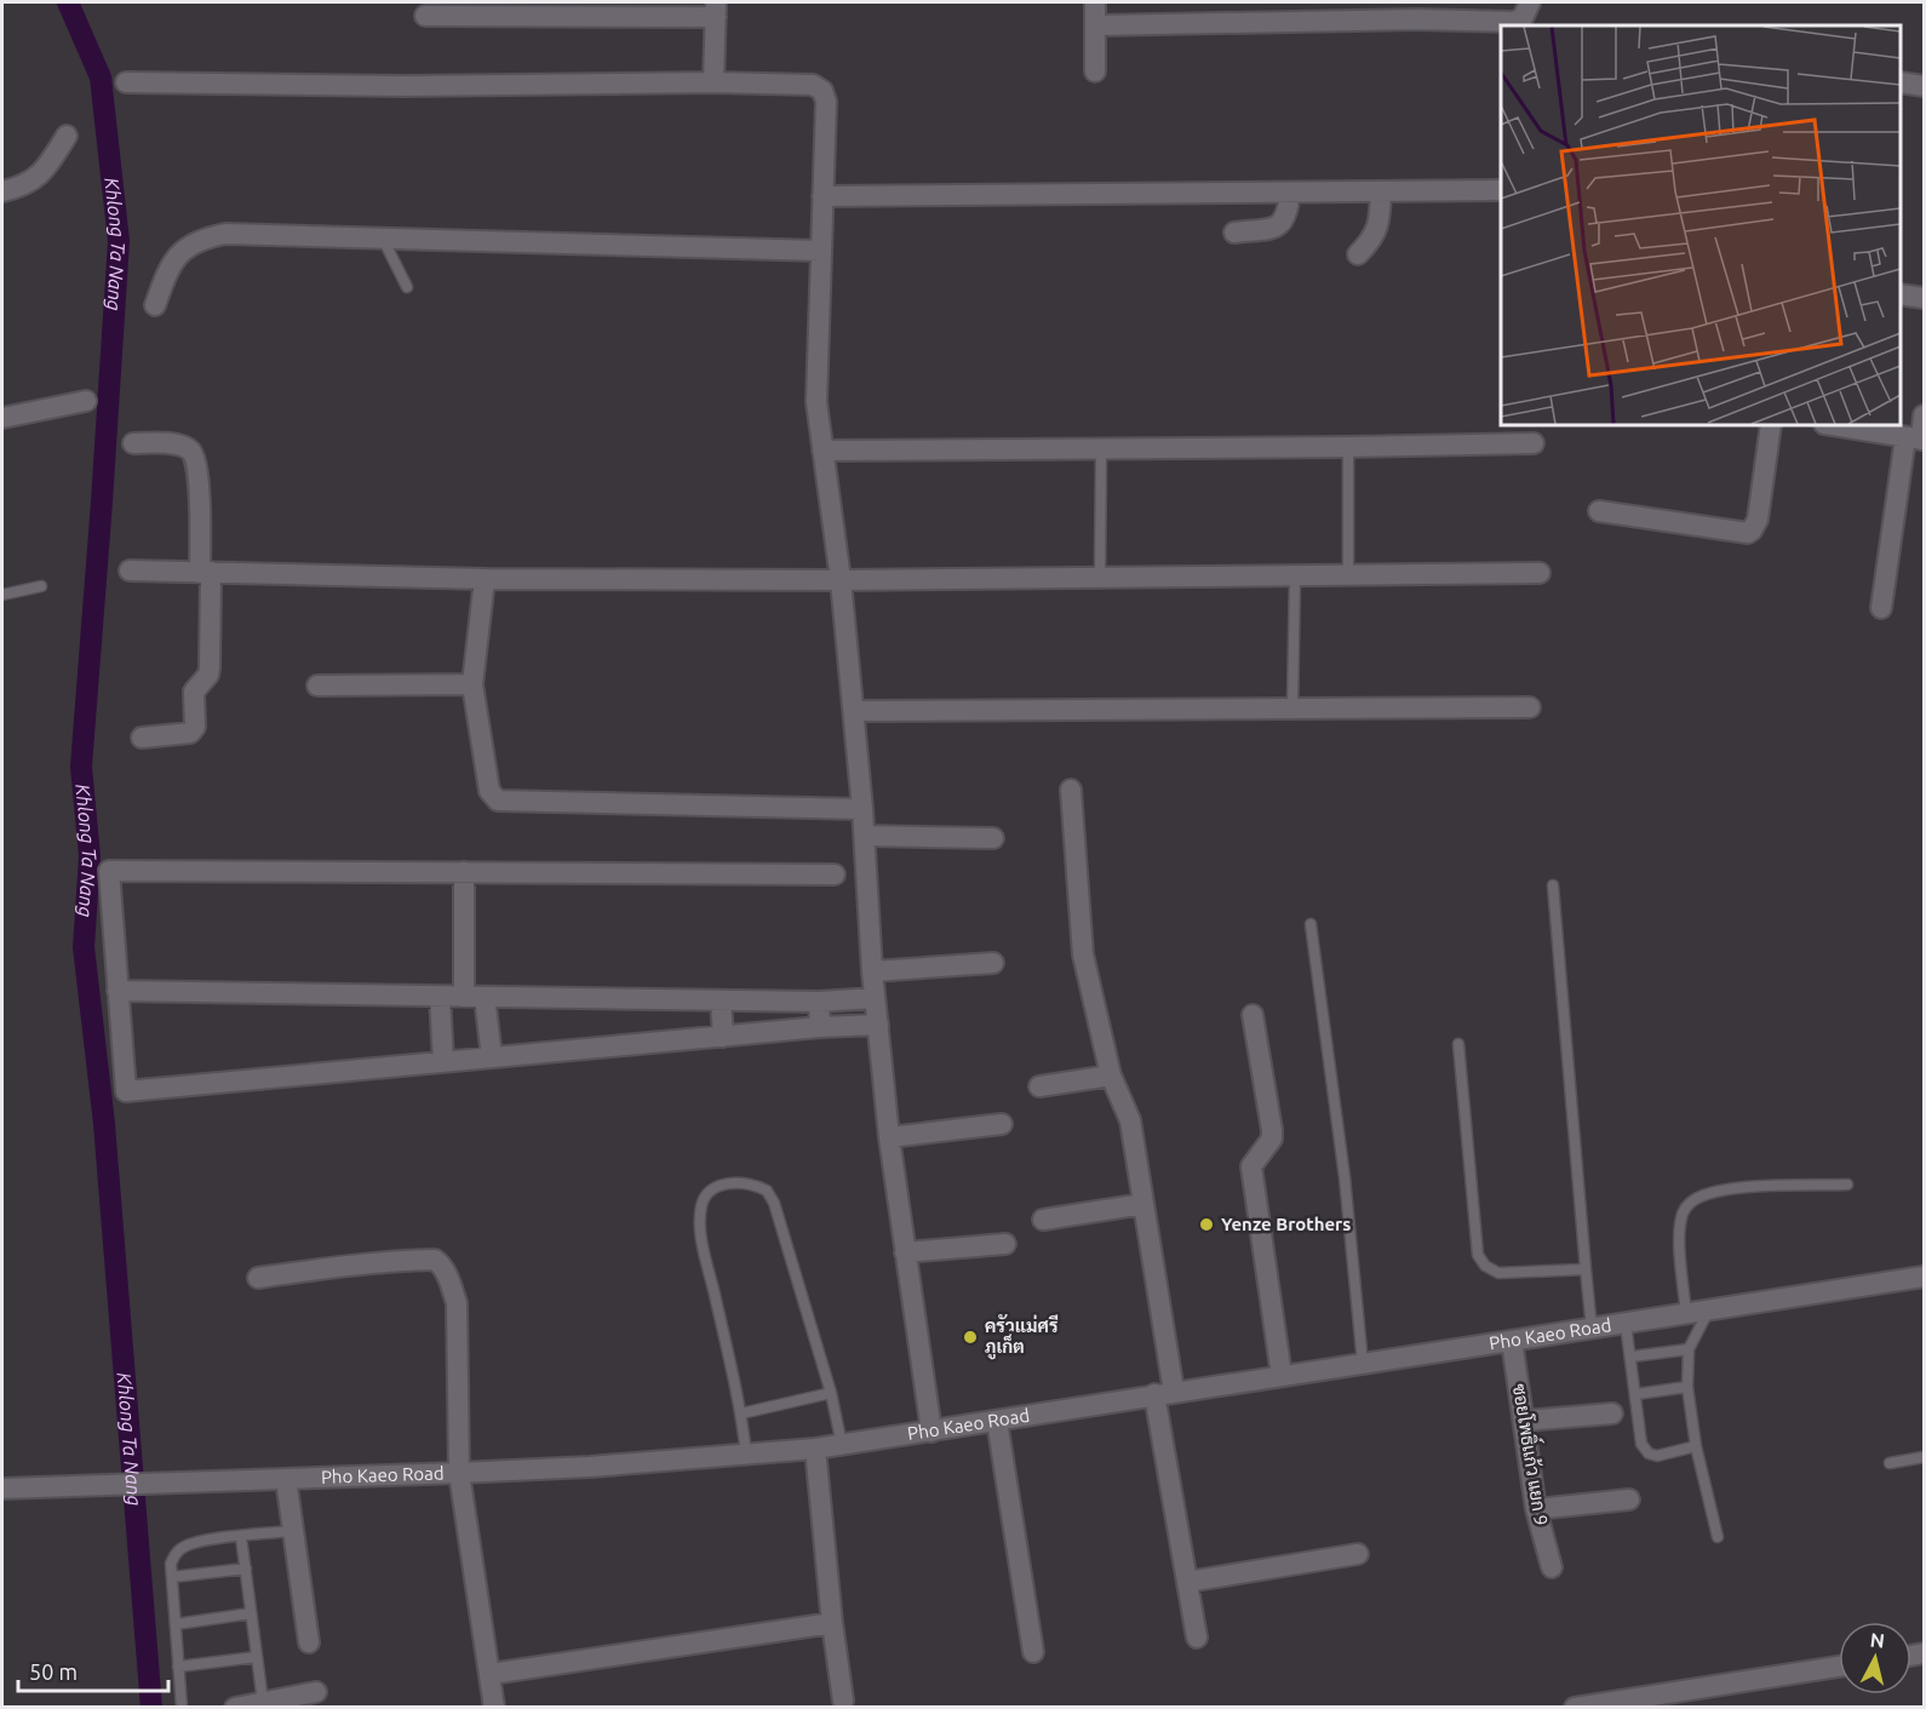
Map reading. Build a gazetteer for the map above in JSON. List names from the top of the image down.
{
  "streets": {
    "street": ["Pho Kaeo Road", "ซอยโพธิ์เเก้ว แยก 9"]
  },
  "crossings": [
    ["Pho Kaeo Road", "ซอยโพธิ์เเก้ว แยก 9"]
  ],
  "water": ["Khlong Ta Nang"],
  "places": ["Yenze Brothers", "ครัวแม่ศรี ภูเก็ต"],
  "scale_bar": "50 m",
  "north": "top"
}
